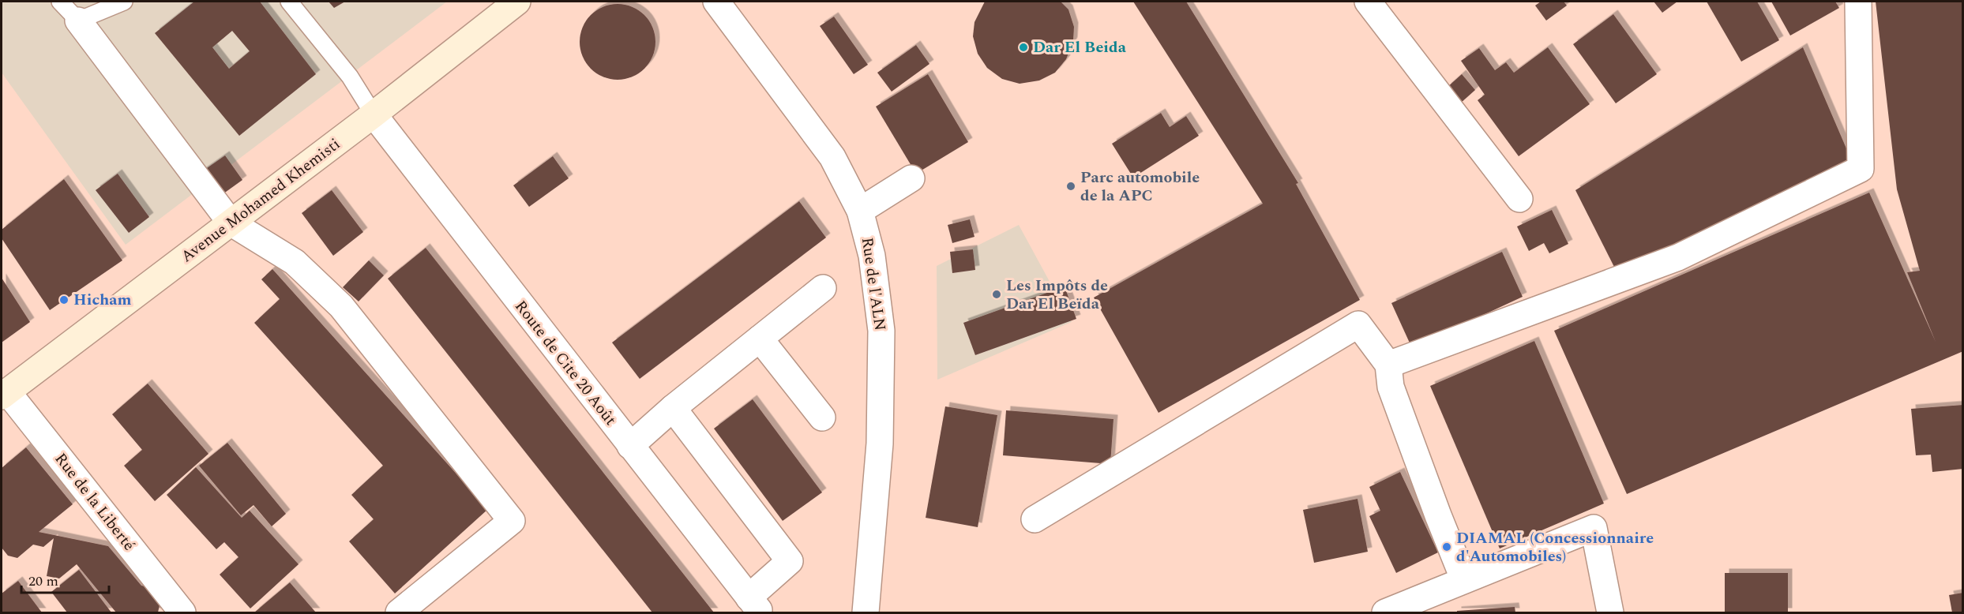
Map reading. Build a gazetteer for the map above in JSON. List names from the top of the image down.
{
  "streets": {
    "main road": ["Avenue Mohamed Khemisti"],
    "street": ["Rue de l'ALN", "Route de Cite 20 Août", "Rue de la Liberté"]
  },
  "crossings": [
    ["Avenue Mohamed Khemisti", "Route de Cite 20 Août"],
    ["Avenue Mohamed Khemisti", "Rue de la Liberté"]
  ],
  "places": [
    "Dar El Beida",
    "Parc automobile de la APC",
    "Les Impôts de Dar El Beïda",
    "Hicham",
    "DIAMAL (Concessionnaire d'Automobiles)"
  ],
  "scale_bar": "20 m"
}
